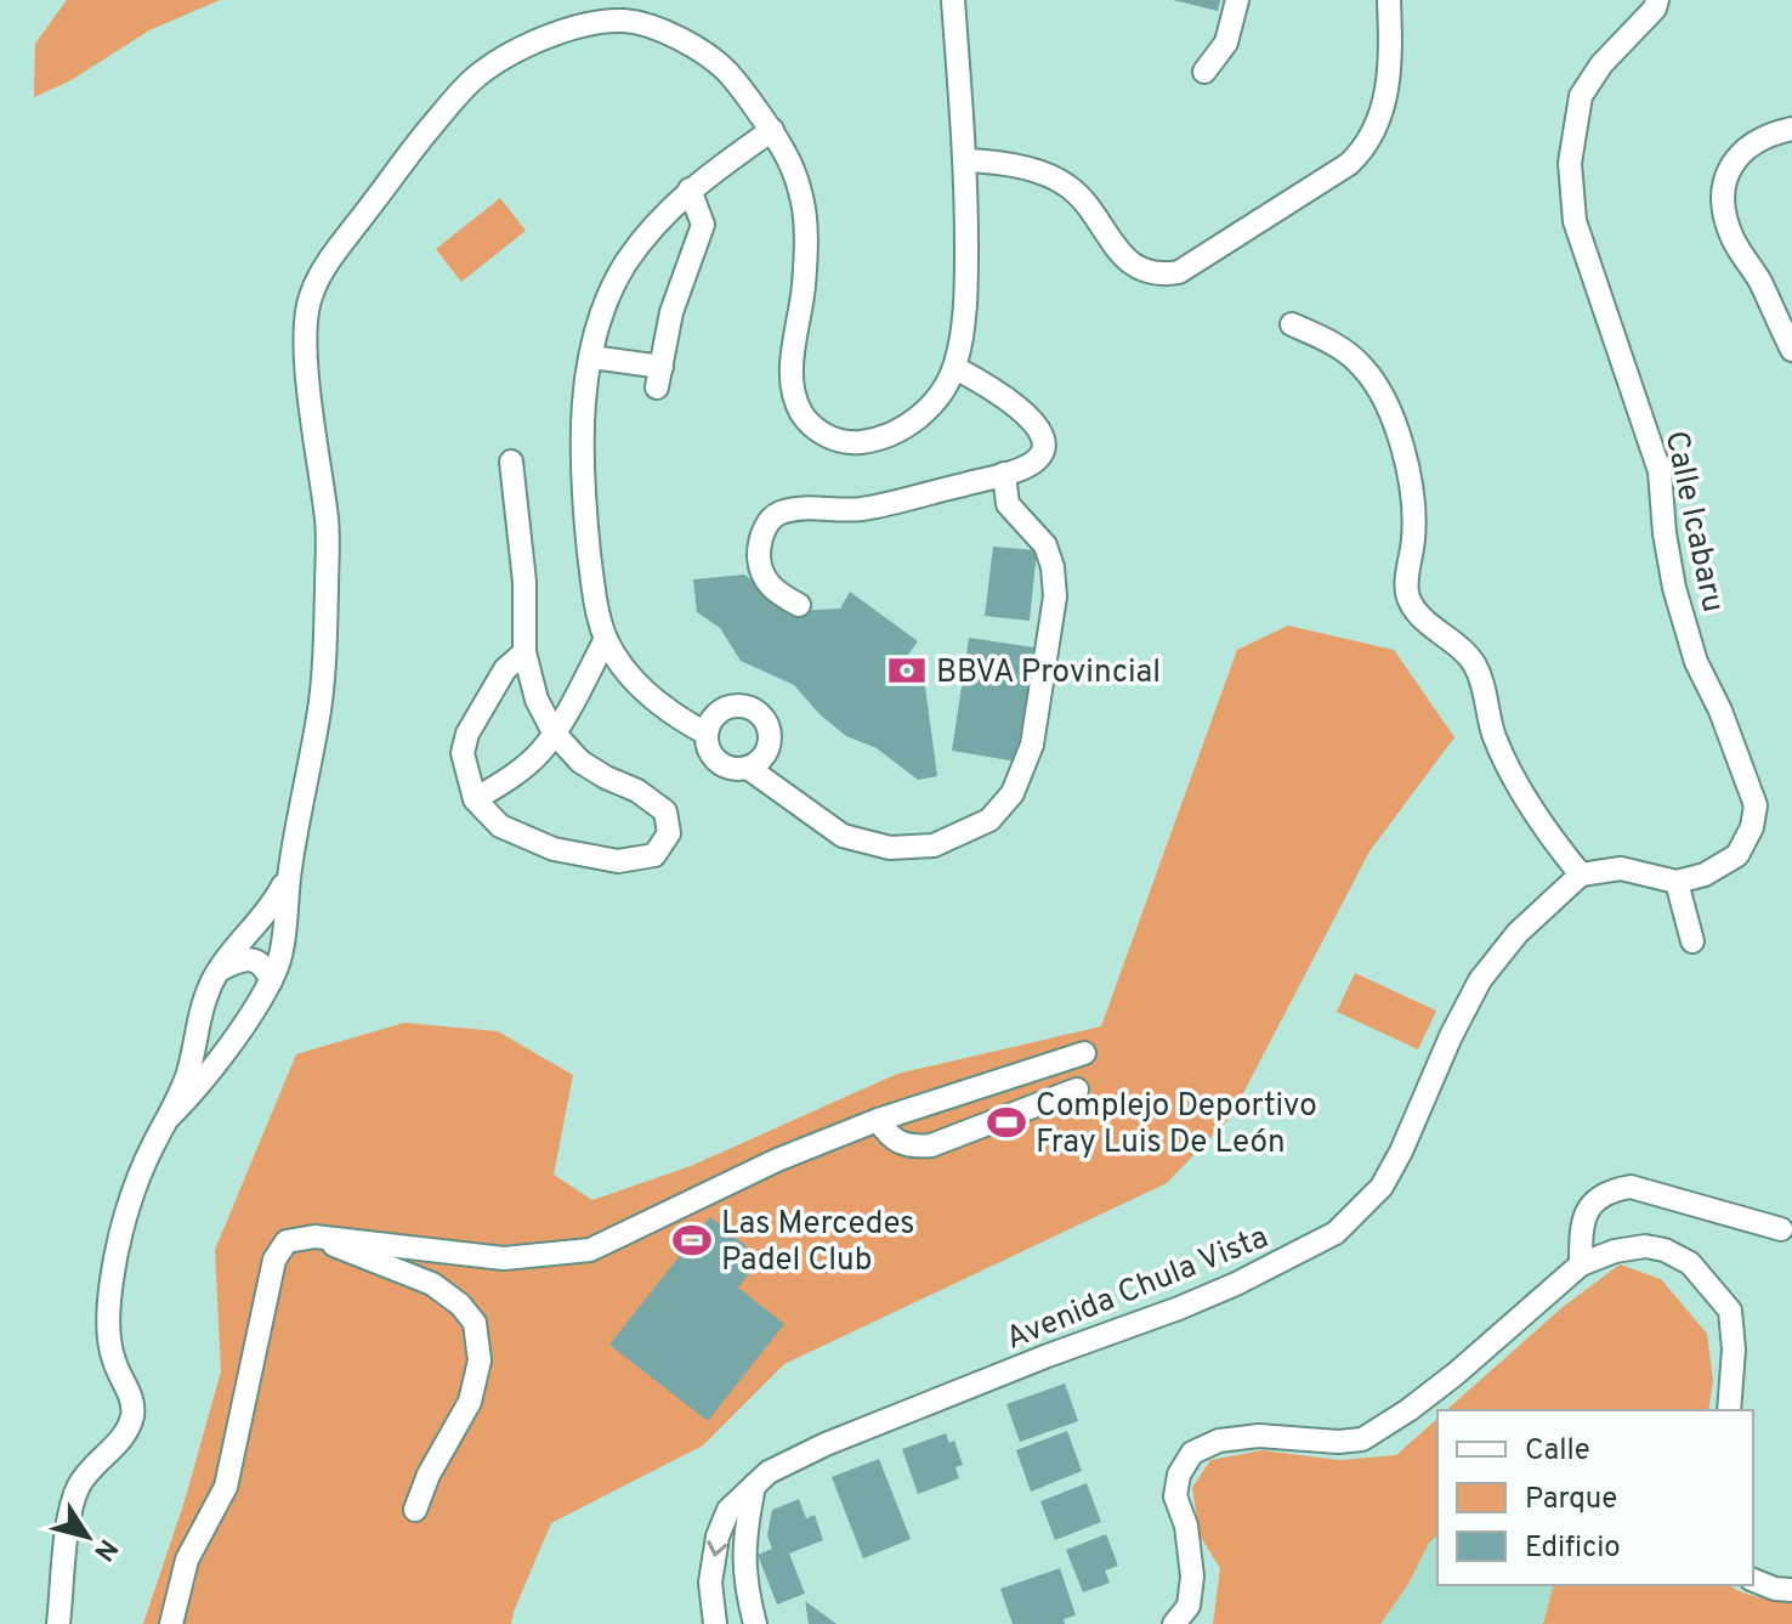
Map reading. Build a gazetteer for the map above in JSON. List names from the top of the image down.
{
  "streets": {
    "street": ["Calle Icabaru", "Avenida Chula Vista"]
  },
  "places": {
    "bank": ["BBVA Provincial"],
    "sports": ["Complejo Deportivo Fray Luis De León", "Las Mercedes Padel Club"]
  },
  "legend": ["Calle", "Parque", "Edificio"],
  "north": "bottom right"
}
